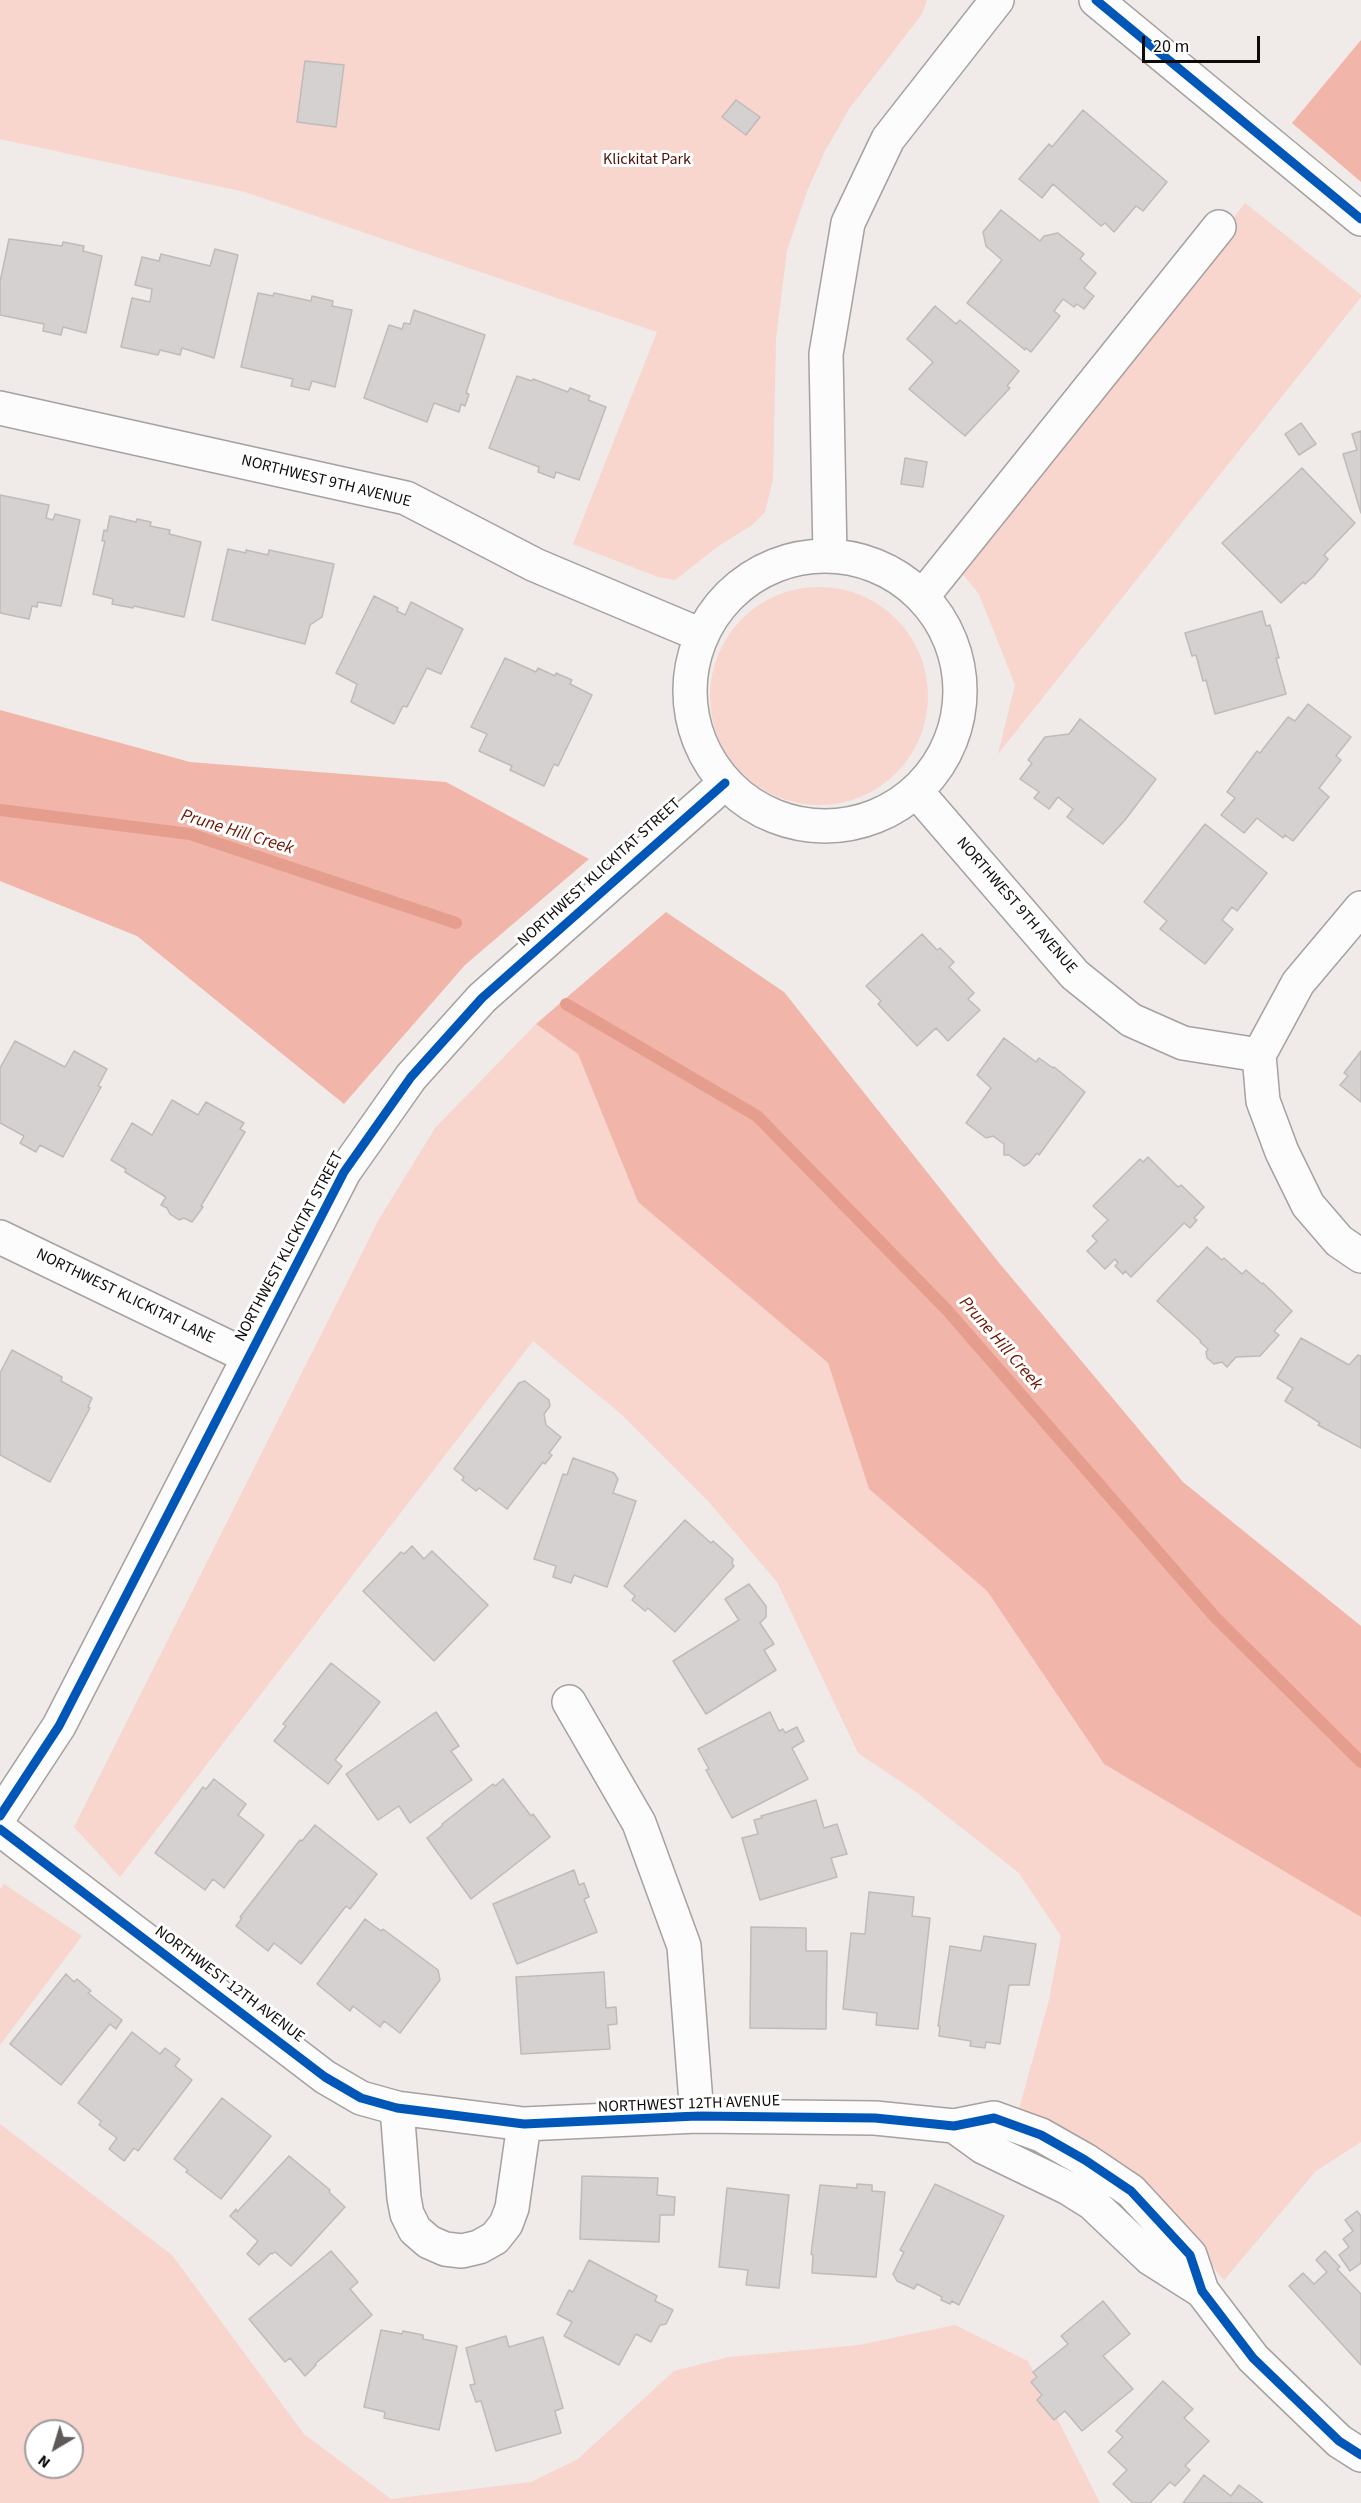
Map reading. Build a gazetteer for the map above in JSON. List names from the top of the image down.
{
  "streets": {
    "street": [
      "NORTHWEST 9TH AVENUE",
      "NORTHWEST KLICKITAT STREET",
      "NORTHWEST KLICKITAT LANE",
      "NORTHWEST 12TH AVENUE"
    ]
  },
  "crossings": [
    ["NORTHWEST KLICKITAT STREET", "NORTHWEST KLICKITAT LANE"]
  ],
  "water": ["Prune Hill Creek"],
  "parks": ["Klickitat Park"],
  "scale_bar": "20 m",
  "north": "bottom left"
}
